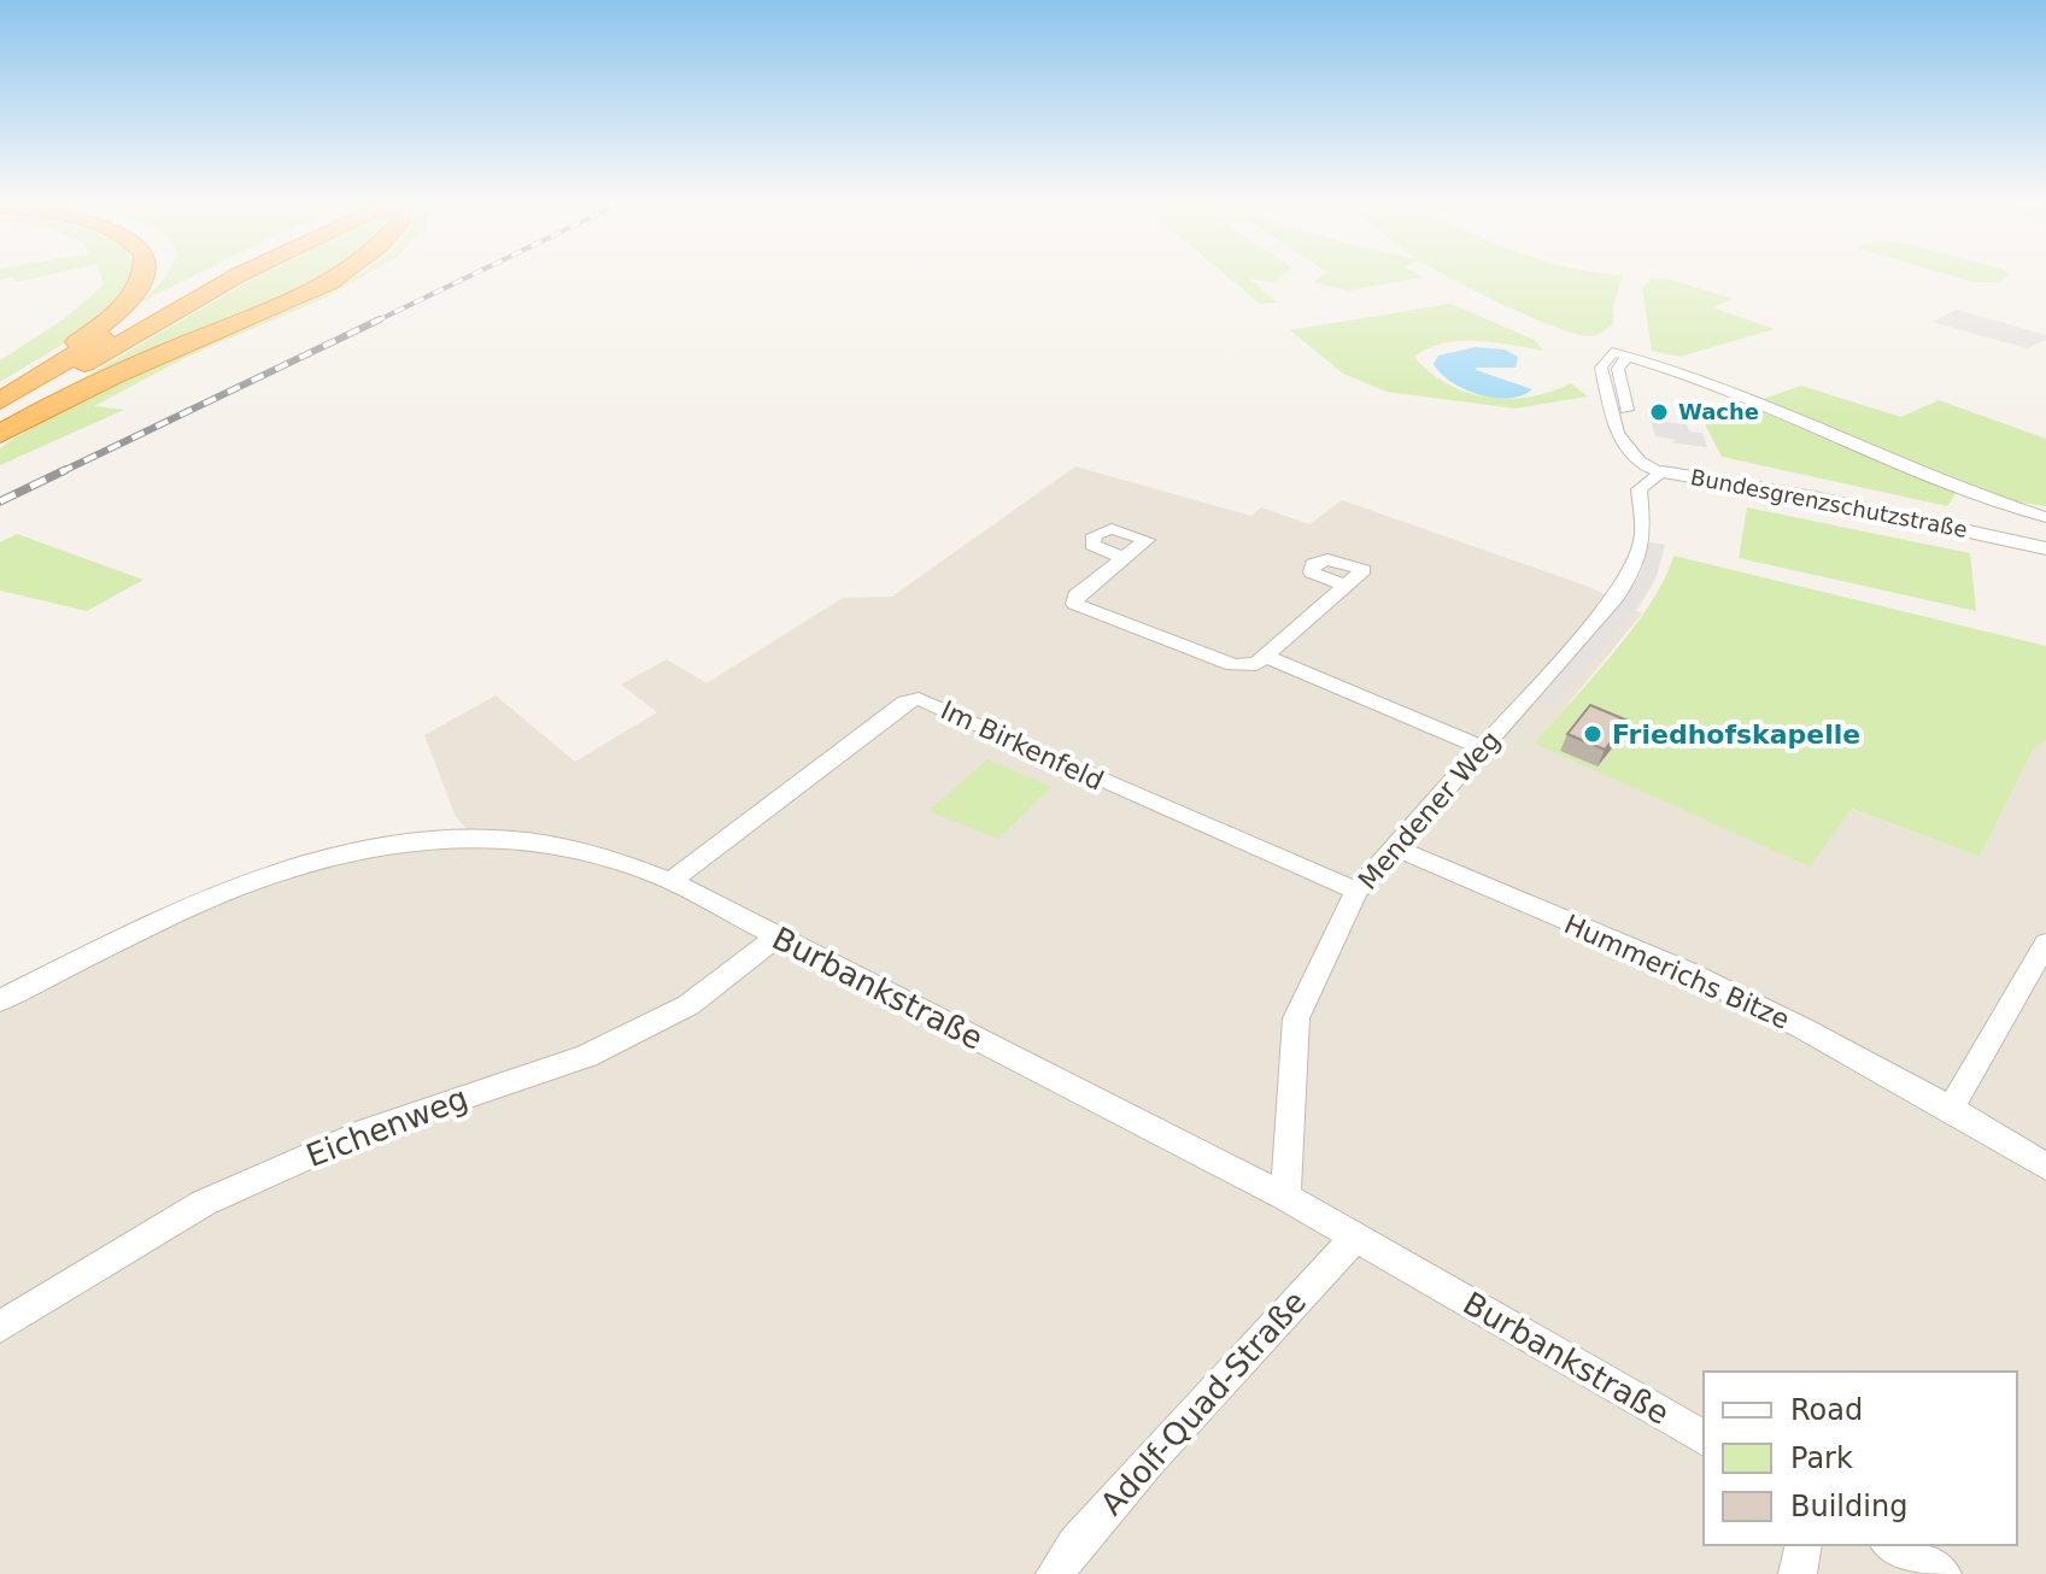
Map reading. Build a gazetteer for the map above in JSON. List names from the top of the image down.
{
  "streets": {
    "street": [
      "Bundesgrenzschutzstraße",
      "Im Birkenfeld",
      "Mendener Weg",
      "Hummerichs Bitze",
      "Burbankstraße",
      "Eichenweg",
      "Adolf-Quad-Straße"
    ]
  },
  "crossings": [
    ["Bundesgrenzschutzstraße", "Mendener Weg"],
    ["Im Birkenfeld", "Mendener Weg"],
    ["Im Birkenfeld", "Burbankstraße"],
    ["Mendener Weg", "Hummerichs Bitze"],
    ["Mendener Weg", "Burbankstraße"],
    ["Burbankstraße", "Eichenweg"],
    ["Burbankstraße", "Adolf-Quad-Straße"]
  ],
  "places": ["Wache", "Friedhofskapelle"],
  "legend": ["Road", "Park", "Building"]
}
